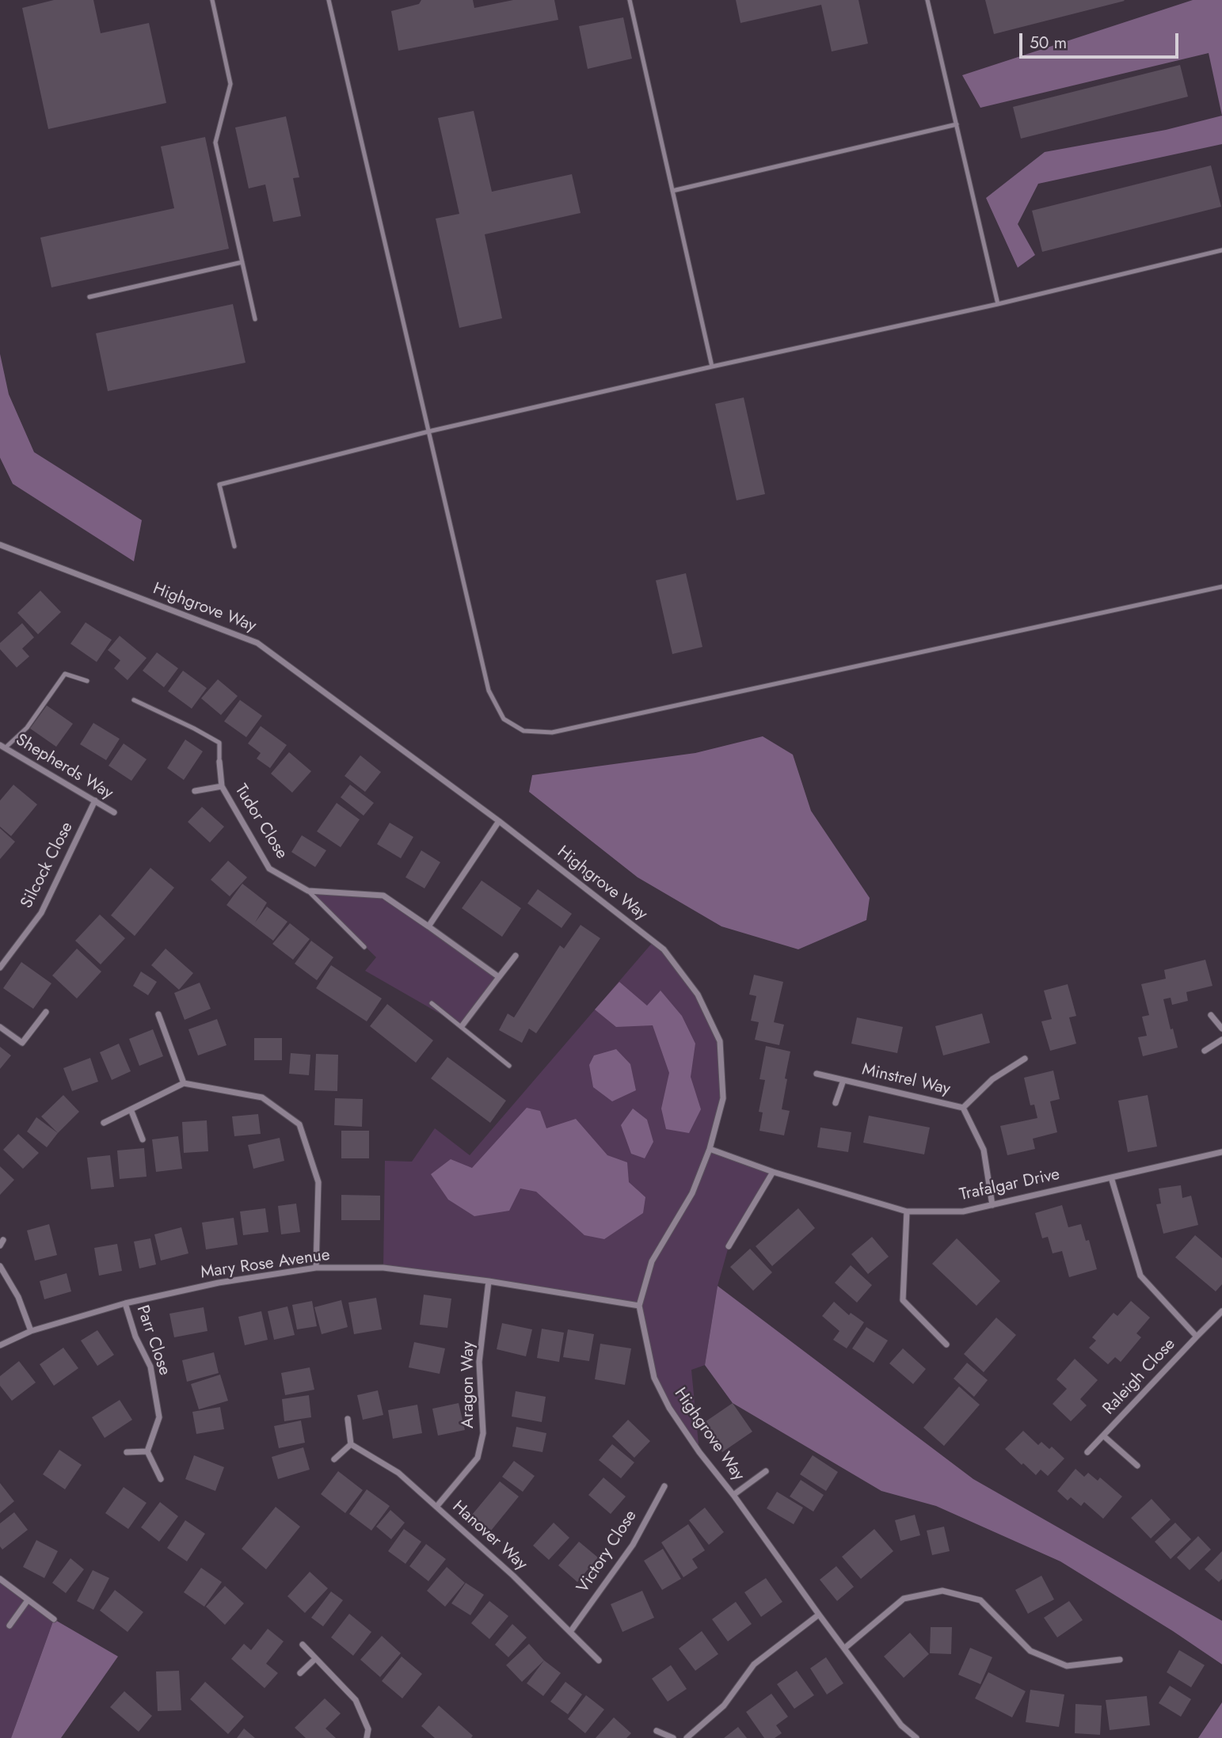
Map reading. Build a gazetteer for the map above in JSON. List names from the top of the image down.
{
  "streets": {
    "street": [
      "Highgrove Way",
      "Shepherds Way",
      "Tudor Close",
      "Silcock Close",
      "Minstrel Way",
      "Trafalgar Drive",
      "Mary Rose Avenue",
      "Parr Close",
      "Raleigh Close",
      "Aragon Way",
      "Hanover Way",
      "Victory Close"
    ]
  },
  "crossings": [
    ["Highgrove Way", "Trafalgar Drive"],
    ["Highgrove Way", "Mary Rose Avenue"],
    ["Shepherds Way", "Silcock Close"],
    ["Minstrel Way", "Trafalgar Drive"],
    ["Trafalgar Drive", "Raleigh Close"],
    ["Mary Rose Avenue", "Parr Close"],
    ["Mary Rose Avenue", "Aragon Way"],
    ["Aragon Way", "Hanover Way"],
    ["Hanover Way", "Victory Close"]
  ],
  "scale_bar": "50 m"
}
